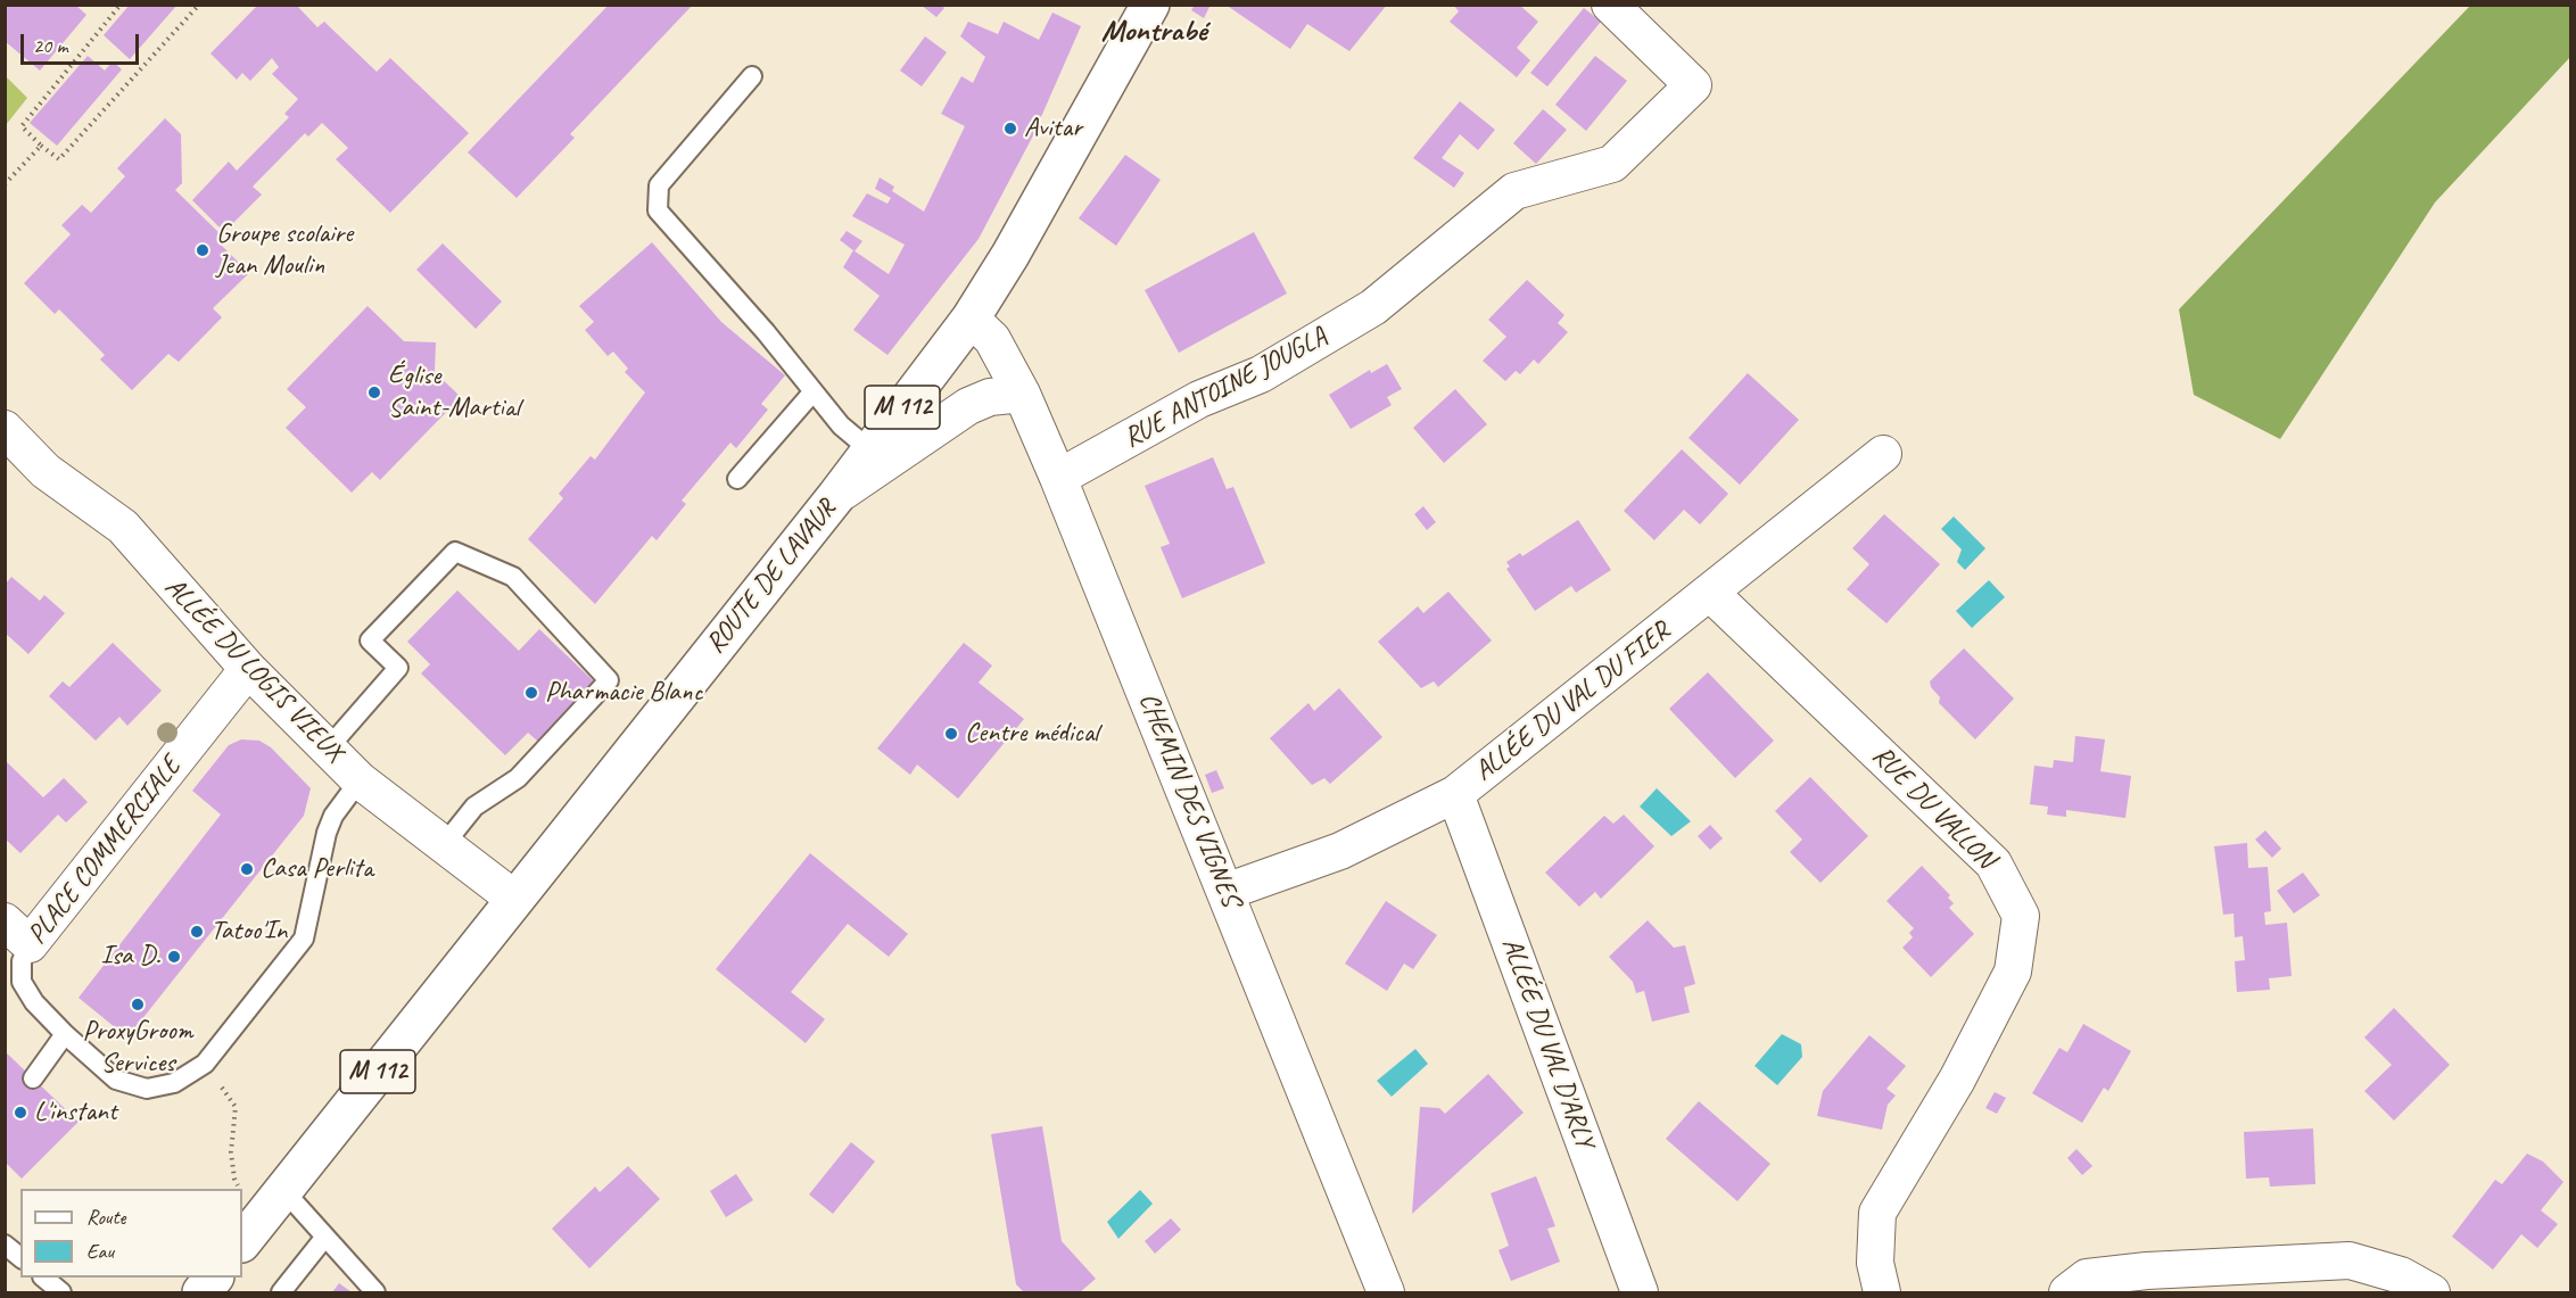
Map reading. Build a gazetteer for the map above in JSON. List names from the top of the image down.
{
  "streets": {
    "main road": ["M 112", "ROUTE DE LAVAUR"],
    "street": [
      "RUE ANTOINE JOUGLA",
      "ALLÉE DU LOGIS VIEUX",
      "ALLÉE DU VAL DU FIER",
      "CHEMIN DES VIGNES",
      "RUE DU VALLON",
      "PLACE COMMERCIALE",
      "ALLÉE DU VAL D'ARLY"
    ]
  },
  "crossings": [
    ["RUE ANTOINE JOUGLA", "CHEMIN DES VIGNES"],
    ["ROUTE DE LAVAUR", "ALLÉE DU LOGIS VIEUX"],
    ["ROUTE DE LAVAUR", "CHEMIN DES VIGNES"],
    ["ALLÉE DU LOGIS VIEUX", "PLACE COMMERCIALE"],
    ["ALLÉE DU VAL DU FIER", "CHEMIN DES VIGNES"],
    ["ALLÉE DU VAL DU FIER", "RUE DU VALLON"],
    ["ALLÉE DU VAL DU FIER", "ALLÉE DU VAL D'ARLY"]
  ],
  "districts": ["Montrabé"],
  "places": [
    "Avitar",
    "Groupe scolaire Jean Moulin",
    "Église Saint-Martial",
    "Pharmacie Blanc",
    "Centre médical",
    "Casa Perlita",
    "Tatoo'In",
    "Isa D.",
    "ProxyGroom Services",
    "L'instant"
  ],
  "legend": ["Route", "Eau"],
  "scale_bar": "20 m"
}
